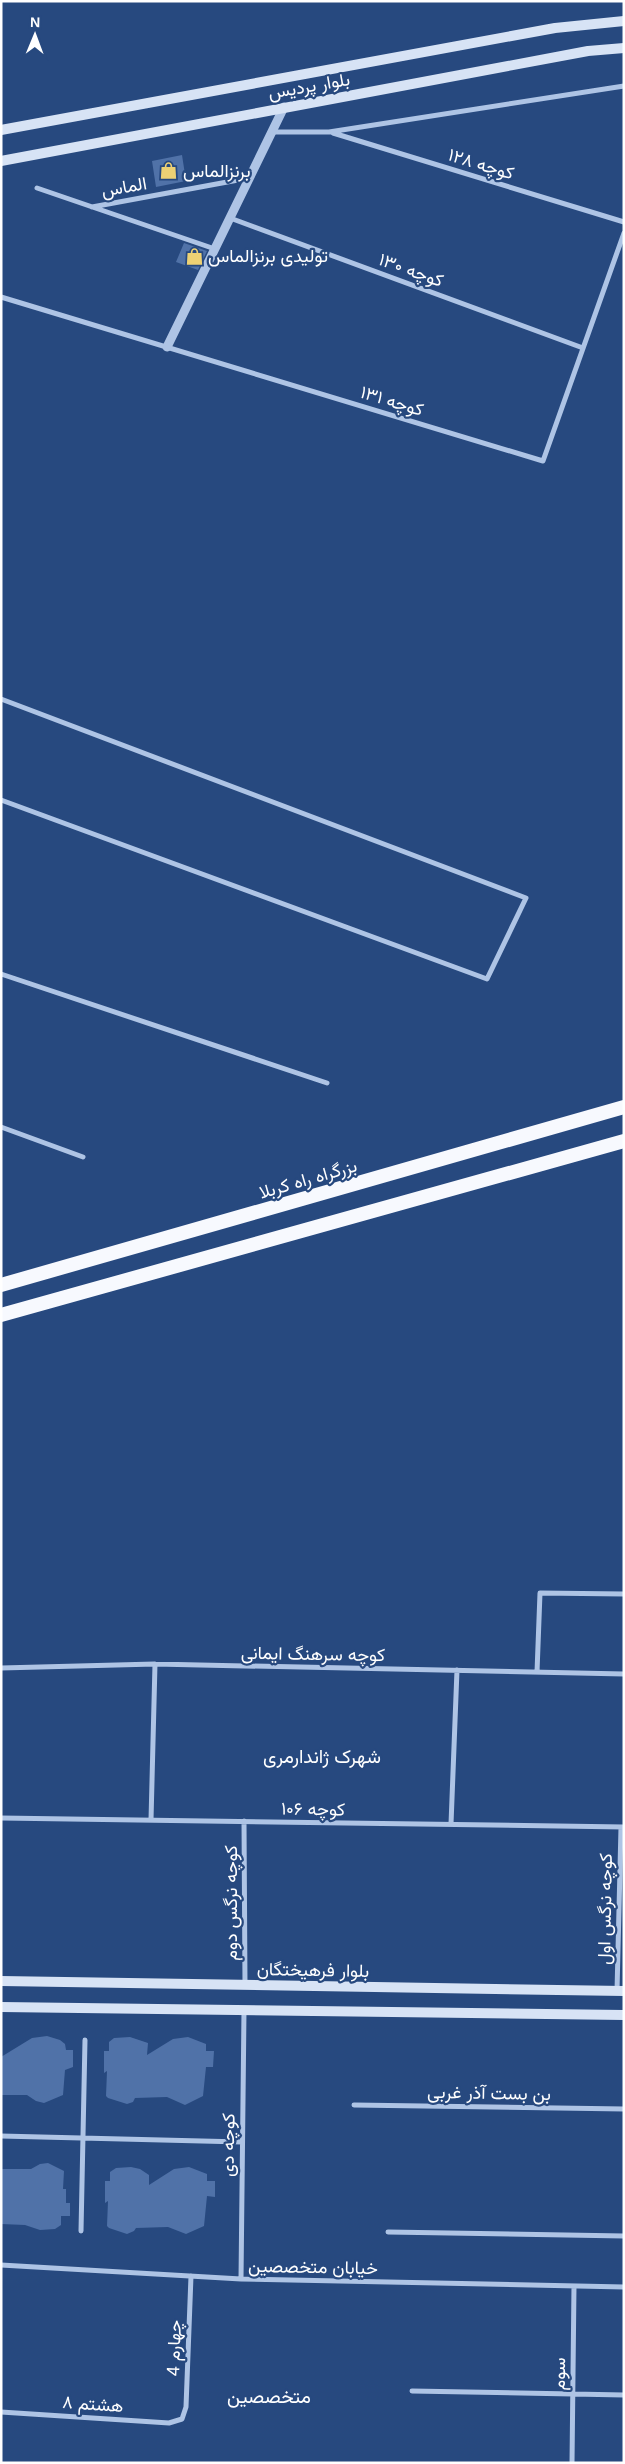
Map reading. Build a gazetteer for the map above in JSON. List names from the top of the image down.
{
  "streets": {
    "highway": ["بزرگراه راه کربلا"],
    "main road": ["بلوار پردیس", "بلوار فرهیختگان"],
    "street": [
      "کوچه ۱۲۸",
      "الماس",
      "کوچه ۱۳۰",
      "کوچه ۱۳۱",
      "کوچه سرهنگ ایمانی",
      "کوچه ۱۰۶",
      "کوچه نرگس دوم",
      "کوچه نرگس اول",
      "بن بست آذر غربی",
      "کوچه دی",
      "خیابان متخصصین",
      "چهارم 4",
      "سوم",
      "هشتم ۸"
    ]
  },
  "crossings": [
    ["کوچه ۱۳۰", "کوچه ۱۳۱"],
    ["کوچه ۱۰۶", "کوچه نرگس دوم"],
    ["کوچه ۱۰۶", "کوچه نرگس اول"],
    ["کوچه نرگس دوم", "بلوار فرهیختگان"],
    ["کوچه نرگس اول", "بلوار فرهیختگان"],
    ["کوچه دی", "خیابان متخصصین"],
    ["خیابان متخصصین", "چهارم 4"],
    ["خیابان متخصصین", "سوم"],
    ["چهارم 4", "هشتم ۸"]
  ],
  "districts": ["شهرک ژاندارمری", "متخصصین"],
  "places": {
    "shop": ["برنزالماس", "تولیدی برنزالماس"]
  },
  "north": "top"
}
